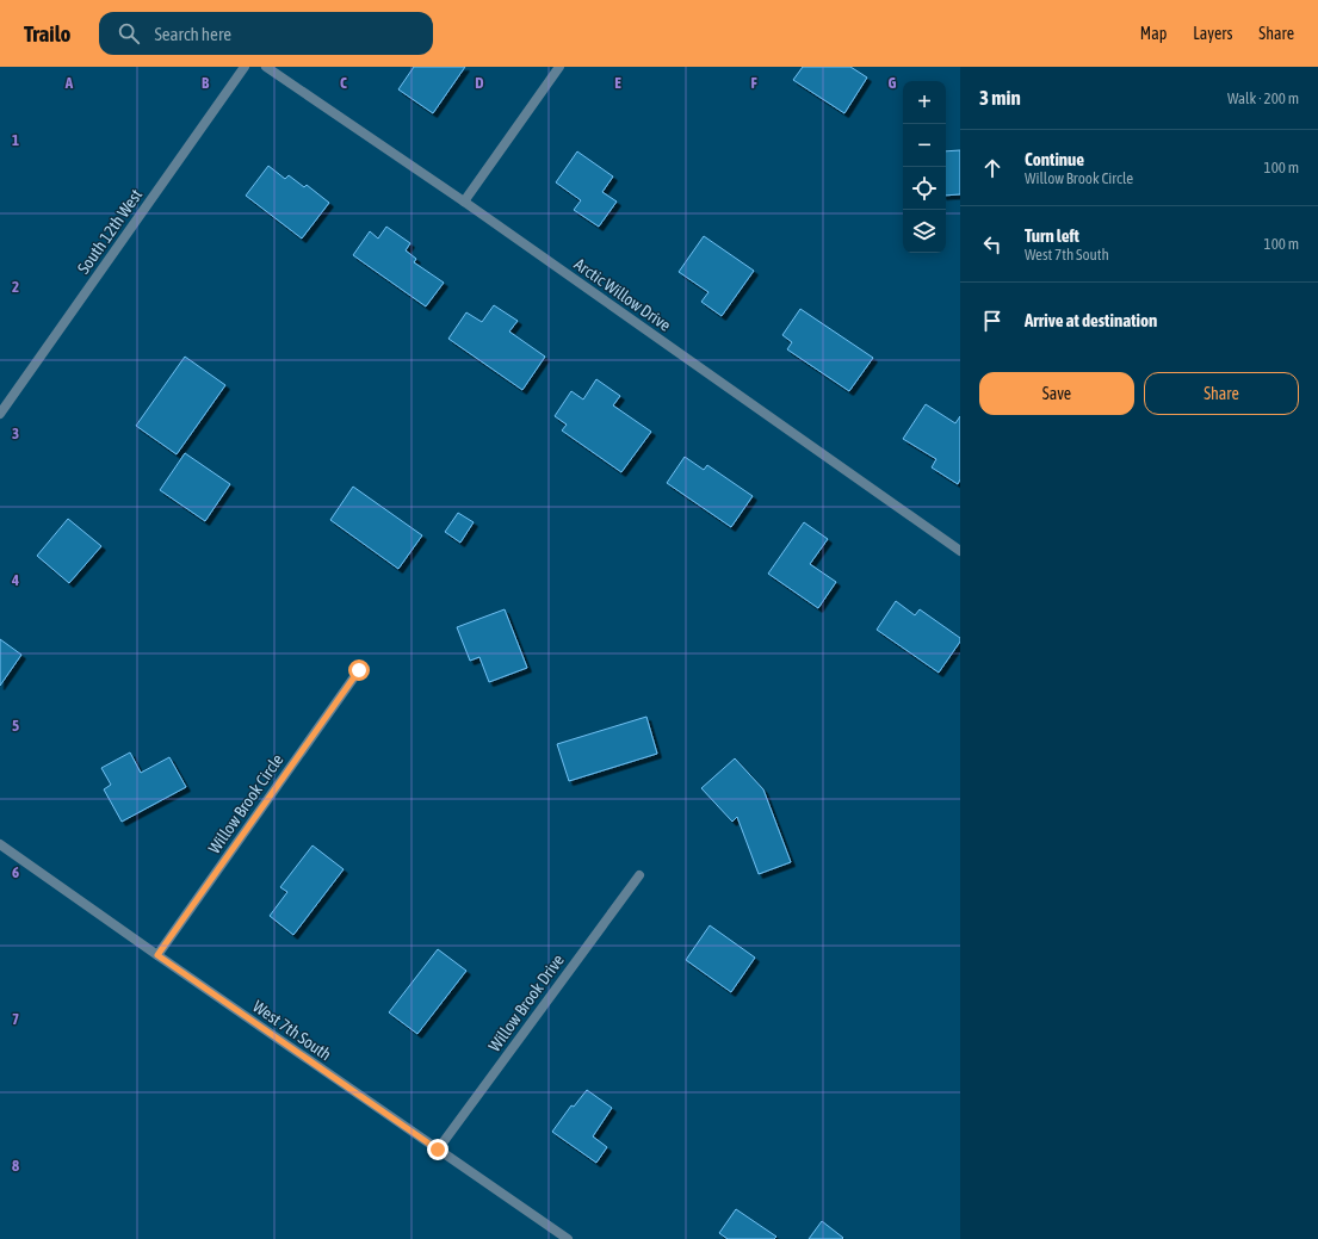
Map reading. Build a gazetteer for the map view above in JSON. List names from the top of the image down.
{
  "streets": {
    "street": [
      "South 12th West",
      "Arctic Willow Drive",
      "Willow Brook Circle",
      "Willow Brook Drive",
      "West 7th South"
    ]
  },
  "crossings": [
    ["Willow Brook Circle", "West 7th South"],
    ["Willow Brook Drive", "West 7th South"]
  ],
  "page": {
    "header": "Trailo",
    "search": "Search here",
    "nav": ["Map", "Layers", "Share"],
    "heading": ["3 min", "Walk · 200 m"],
    "map_buttons": ["+", "−"],
    "list": [
      ["Continue", "Willow Brook Circle", "100 m"],
      ["Turn left", "West 7th South", "100 m"],
      "Arrive at destination"
    ],
    "buttons": ["Save", "Share"]
  },
  "grid": {
    "columns": [
      "A",
      "B",
      "C",
      "D",
      "E",
      "F",
      "G"
    ],
    "rows": [
      "1",
      "2",
      "3",
      "4",
      "5",
      "6",
      "7",
      "8"
    ]
  }
}
